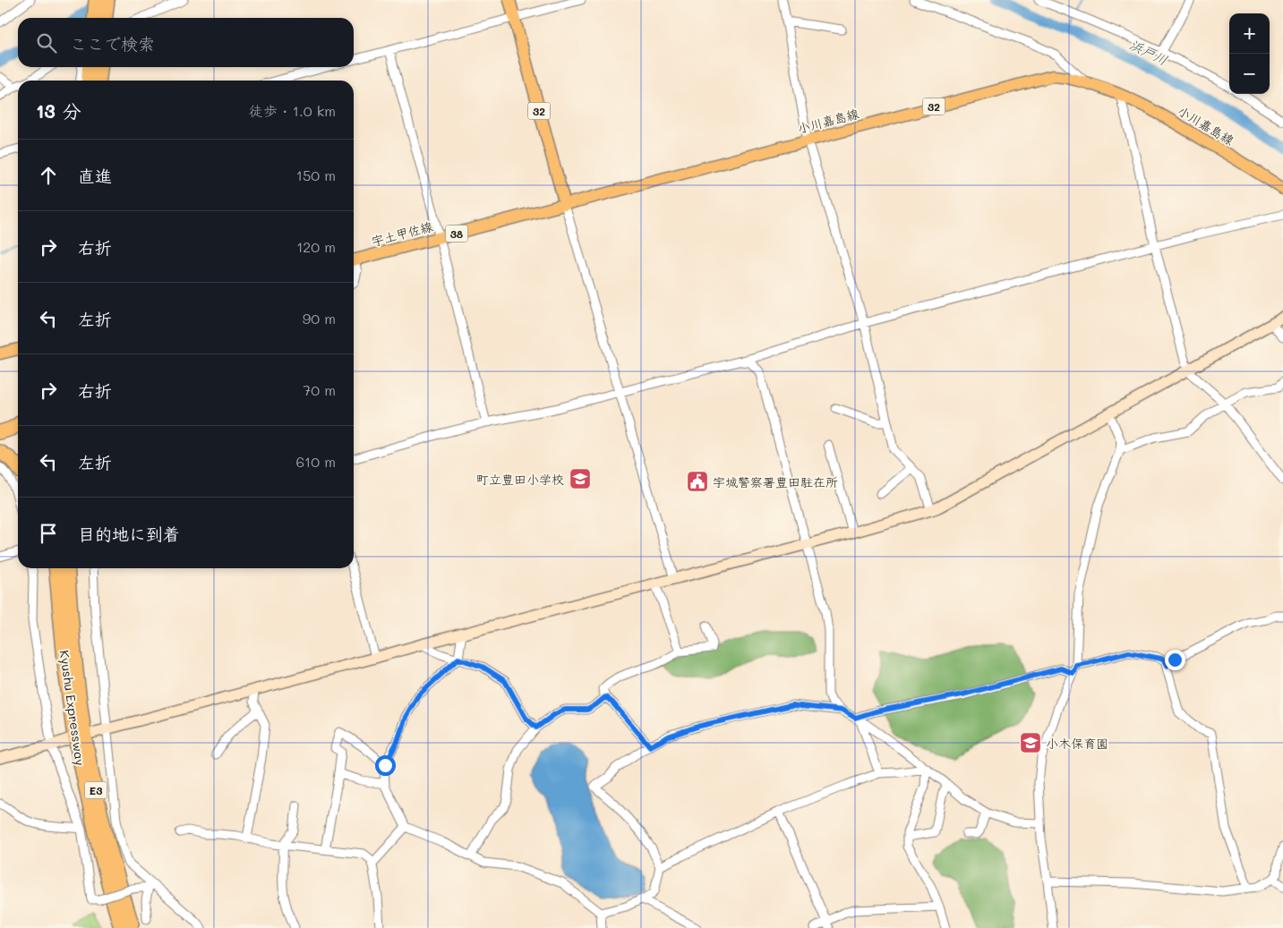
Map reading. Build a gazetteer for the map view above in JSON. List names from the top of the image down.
{
  "streets": {
    "highway": ["Kyushu Expressway", "E3"],
    "main road": [
      "32",
      "小川嘉島線",
      "宇土甲佐線",
      "38"
    ]
  },
  "crossings": [
    ["32", "小川嘉島線"],
    ["32", "宇土甲佐線"],
    ["小川嘉島線", "宇土甲佐線"]
  ],
  "water": ["浜戸川"],
  "places": {
    "school or university": ["町立豊田小学校", "小木保育園"],
    "public building": ["宇城警察署豊田駐在所"]
  },
  "page": {
    "map_buttons": ["+", "−"],
    "search": "ここで検索",
    "heading": ["13 分", "徒歩 · 1.0 km"],
    "list": [
      ["直進", "150 m"],
      ["右折", "120 m"],
      ["左折", "90 m"],
      ["右折", "70 m"],
      ["左折", "610 m"],
      "目的地に到着"
    ]
  }
}
